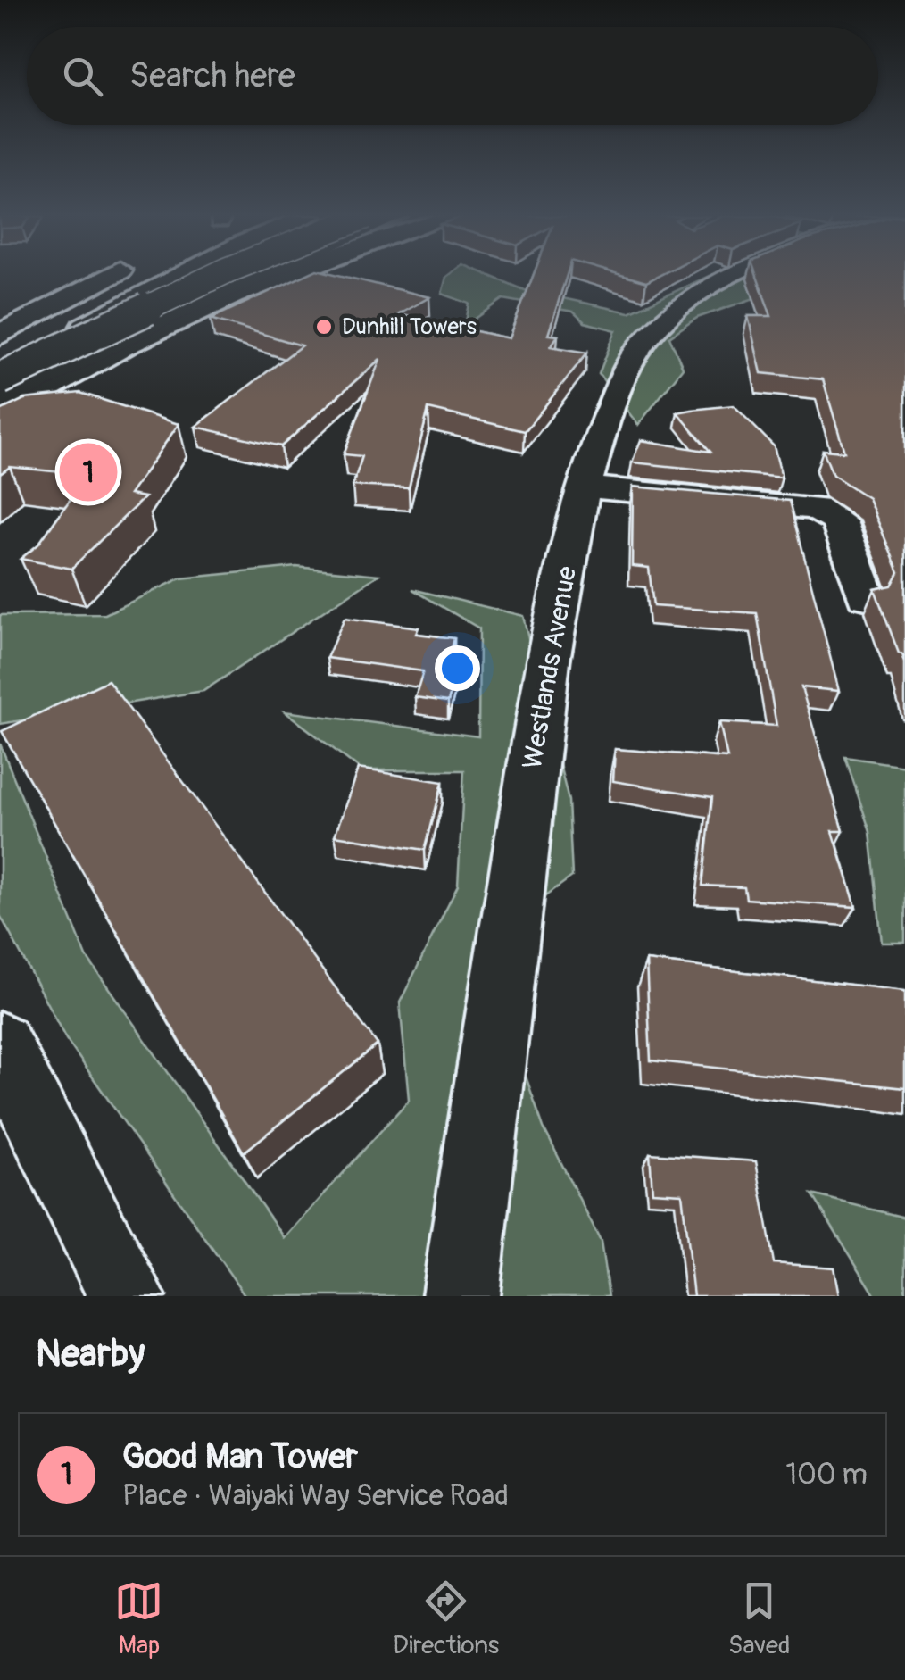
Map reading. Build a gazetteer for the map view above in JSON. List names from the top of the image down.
{
  "streets": {
    "street": ["Westlands Avenue"]
  },
  "places": ["Dunhill Towers"],
  "page": {
    "search": "Search here",
    "pins": "1",
    "heading": "Nearby",
    "list": [
      {
        "mark": "1",
        "name": "Good Man Tower",
        "note": "Place · Waiyaki Way Service Road",
        "value": "100 m"
      }
    ],
    "nav": ["Map", "Directions", "Saved"]
  }
}
